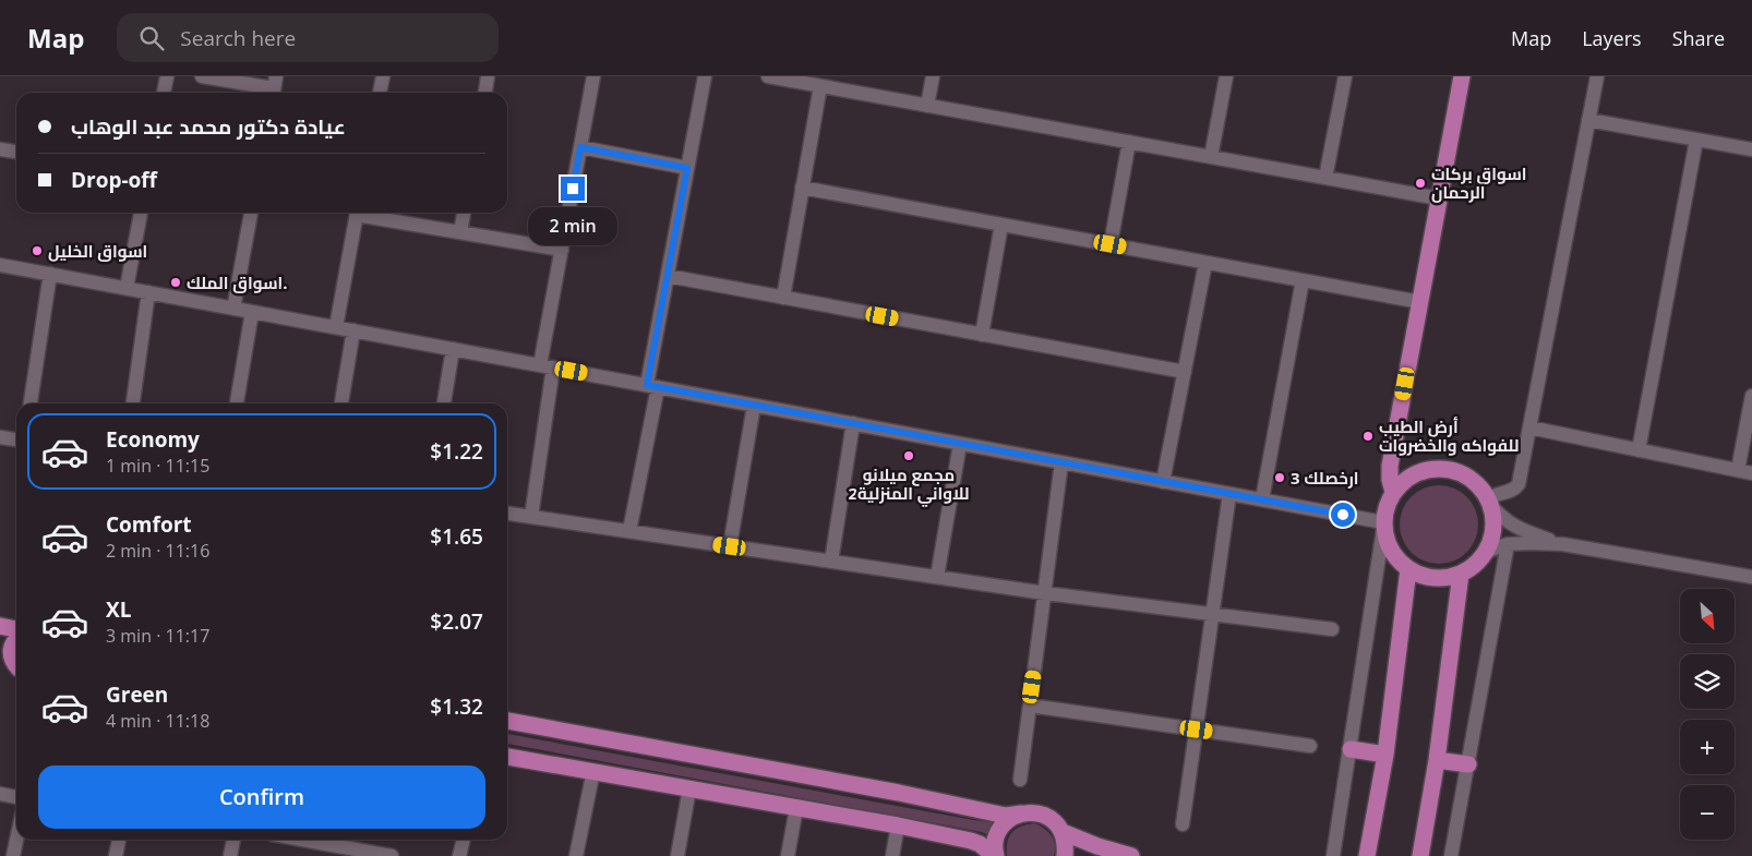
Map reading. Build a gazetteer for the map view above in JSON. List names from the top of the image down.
{
  "places": [
    "اسواق بركات الرحمان",
    "اسواق الخليل",
    "اسواق الملك.",
    "أرض الطيب للفواكه والخضروات",
    "مجمع ميلانو للاواني المنزلية2",
    "ارخصلك 3"
  ],
  "north": "bottom right",
  "page": {
    "header": "Map",
    "search": "Search here",
    "nav": ["Map", "Layers", "Share"],
    "banner": ["عيادة دكتور محمد عبد الوهاب", "Drop-off"],
    "bubble": "2 min",
    "list": [
      {
        "name": "Economy",
        "note": "1 min · 11:15",
        "value": "$1.22"
      },
      {
        "name": "Comfort",
        "note": "2 min · 11:16",
        "value": "$1.65"
      },
      {
        "name": "XL",
        "note": "3 min · 11:17",
        "value": "$2.07"
      },
      {
        "name": "Green",
        "note": "4 min · 11:18",
        "value": "$1.32"
      }
    ],
    "map_buttons": ["+", "−"],
    "buttons": "Confirm"
  }
}
